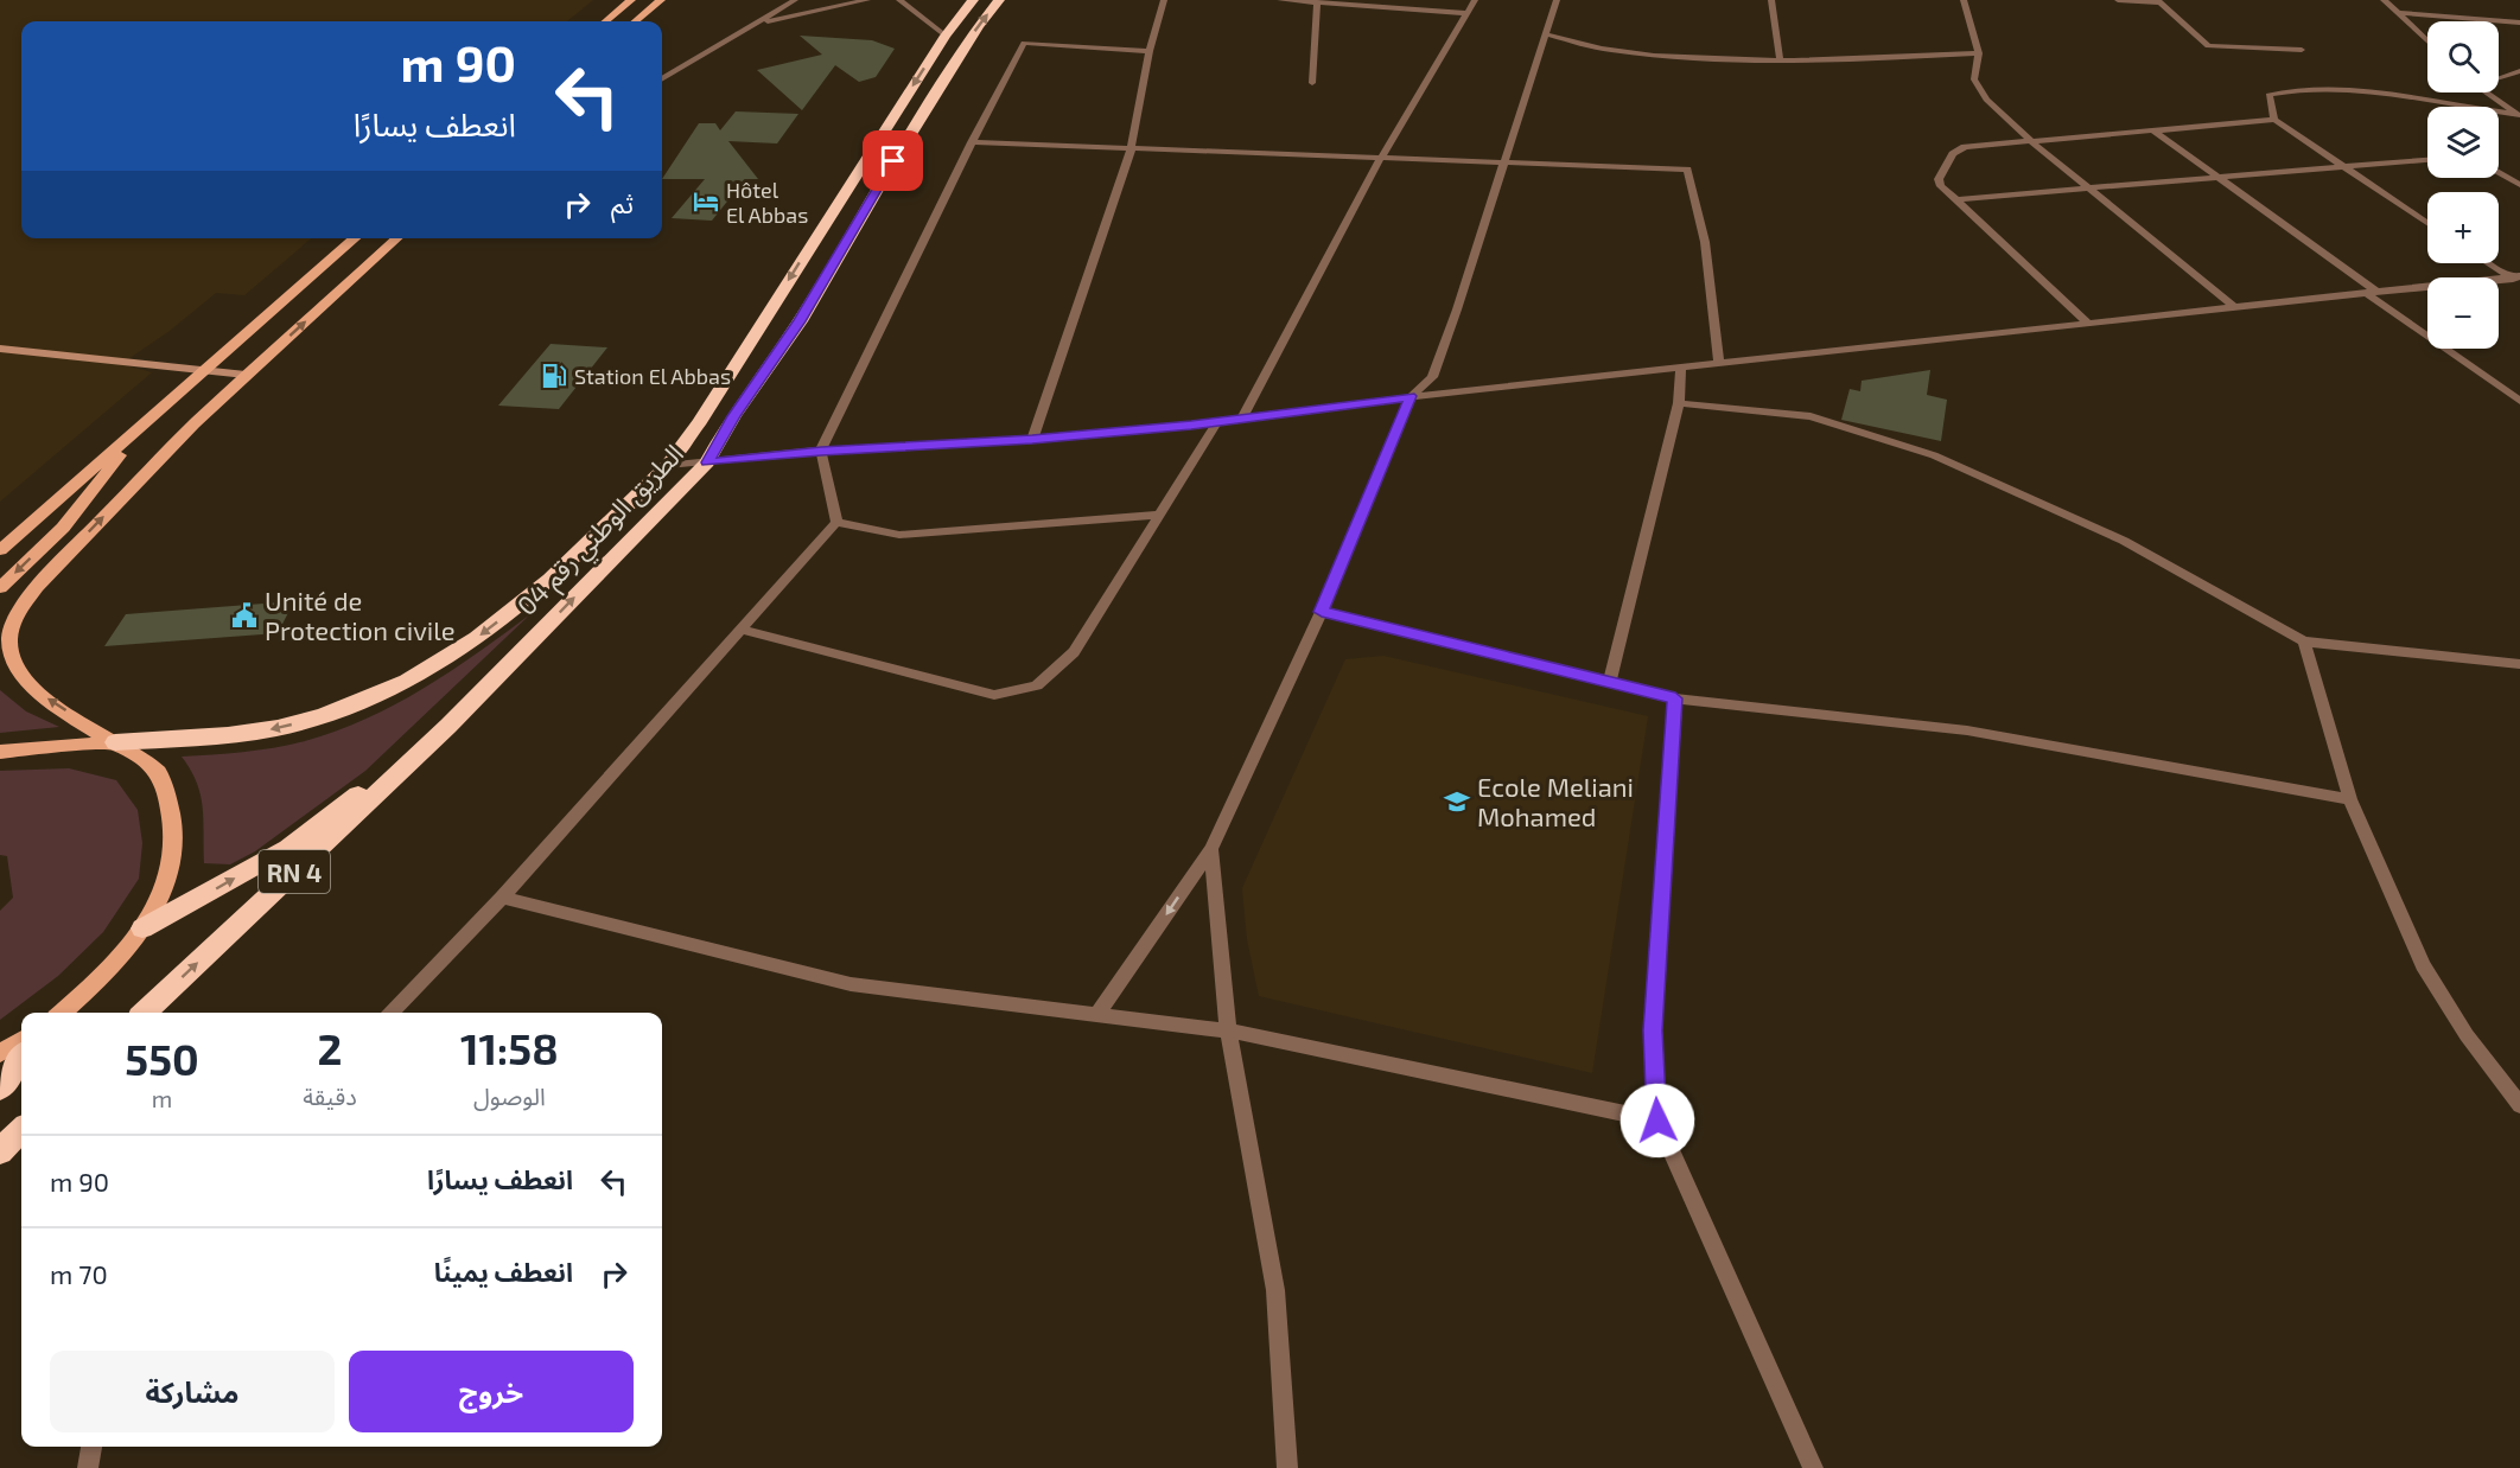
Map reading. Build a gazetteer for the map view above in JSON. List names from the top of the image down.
{
  "streets": {
    "highway": ["الطريق الوطني رقم 04", "RN 4"]
  },
  "crossings": [
    ["الطريق الوطني رقم 04", "RN 4"]
  ],
  "places": {
    "hotel": ["Hôtel El Abbas"],
    "fuel station": ["Station El Abbas"],
    "public building": ["Unité de Protection civile"],
    "school or university": ["Ecole Meliani Mohamed"]
  },
  "page": {
    "map_buttons": ["+", "−"],
    "turn": ["90 m", "انعطف يسارًا"],
    "then": "ثم",
    "eta": [
      "11:58",
      "الوصول",
      "2",
      "دقيقة",
      "550",
      "m"
    ],
    "list": [
      {
        "name": "انعطف يسارًا",
        "value": "90 m"
      },
      {
        "name": "انعطف يمينًا",
        "value": "70 m"
      }
    ],
    "buttons": ["خروج", "مشاركة"]
  }
}
